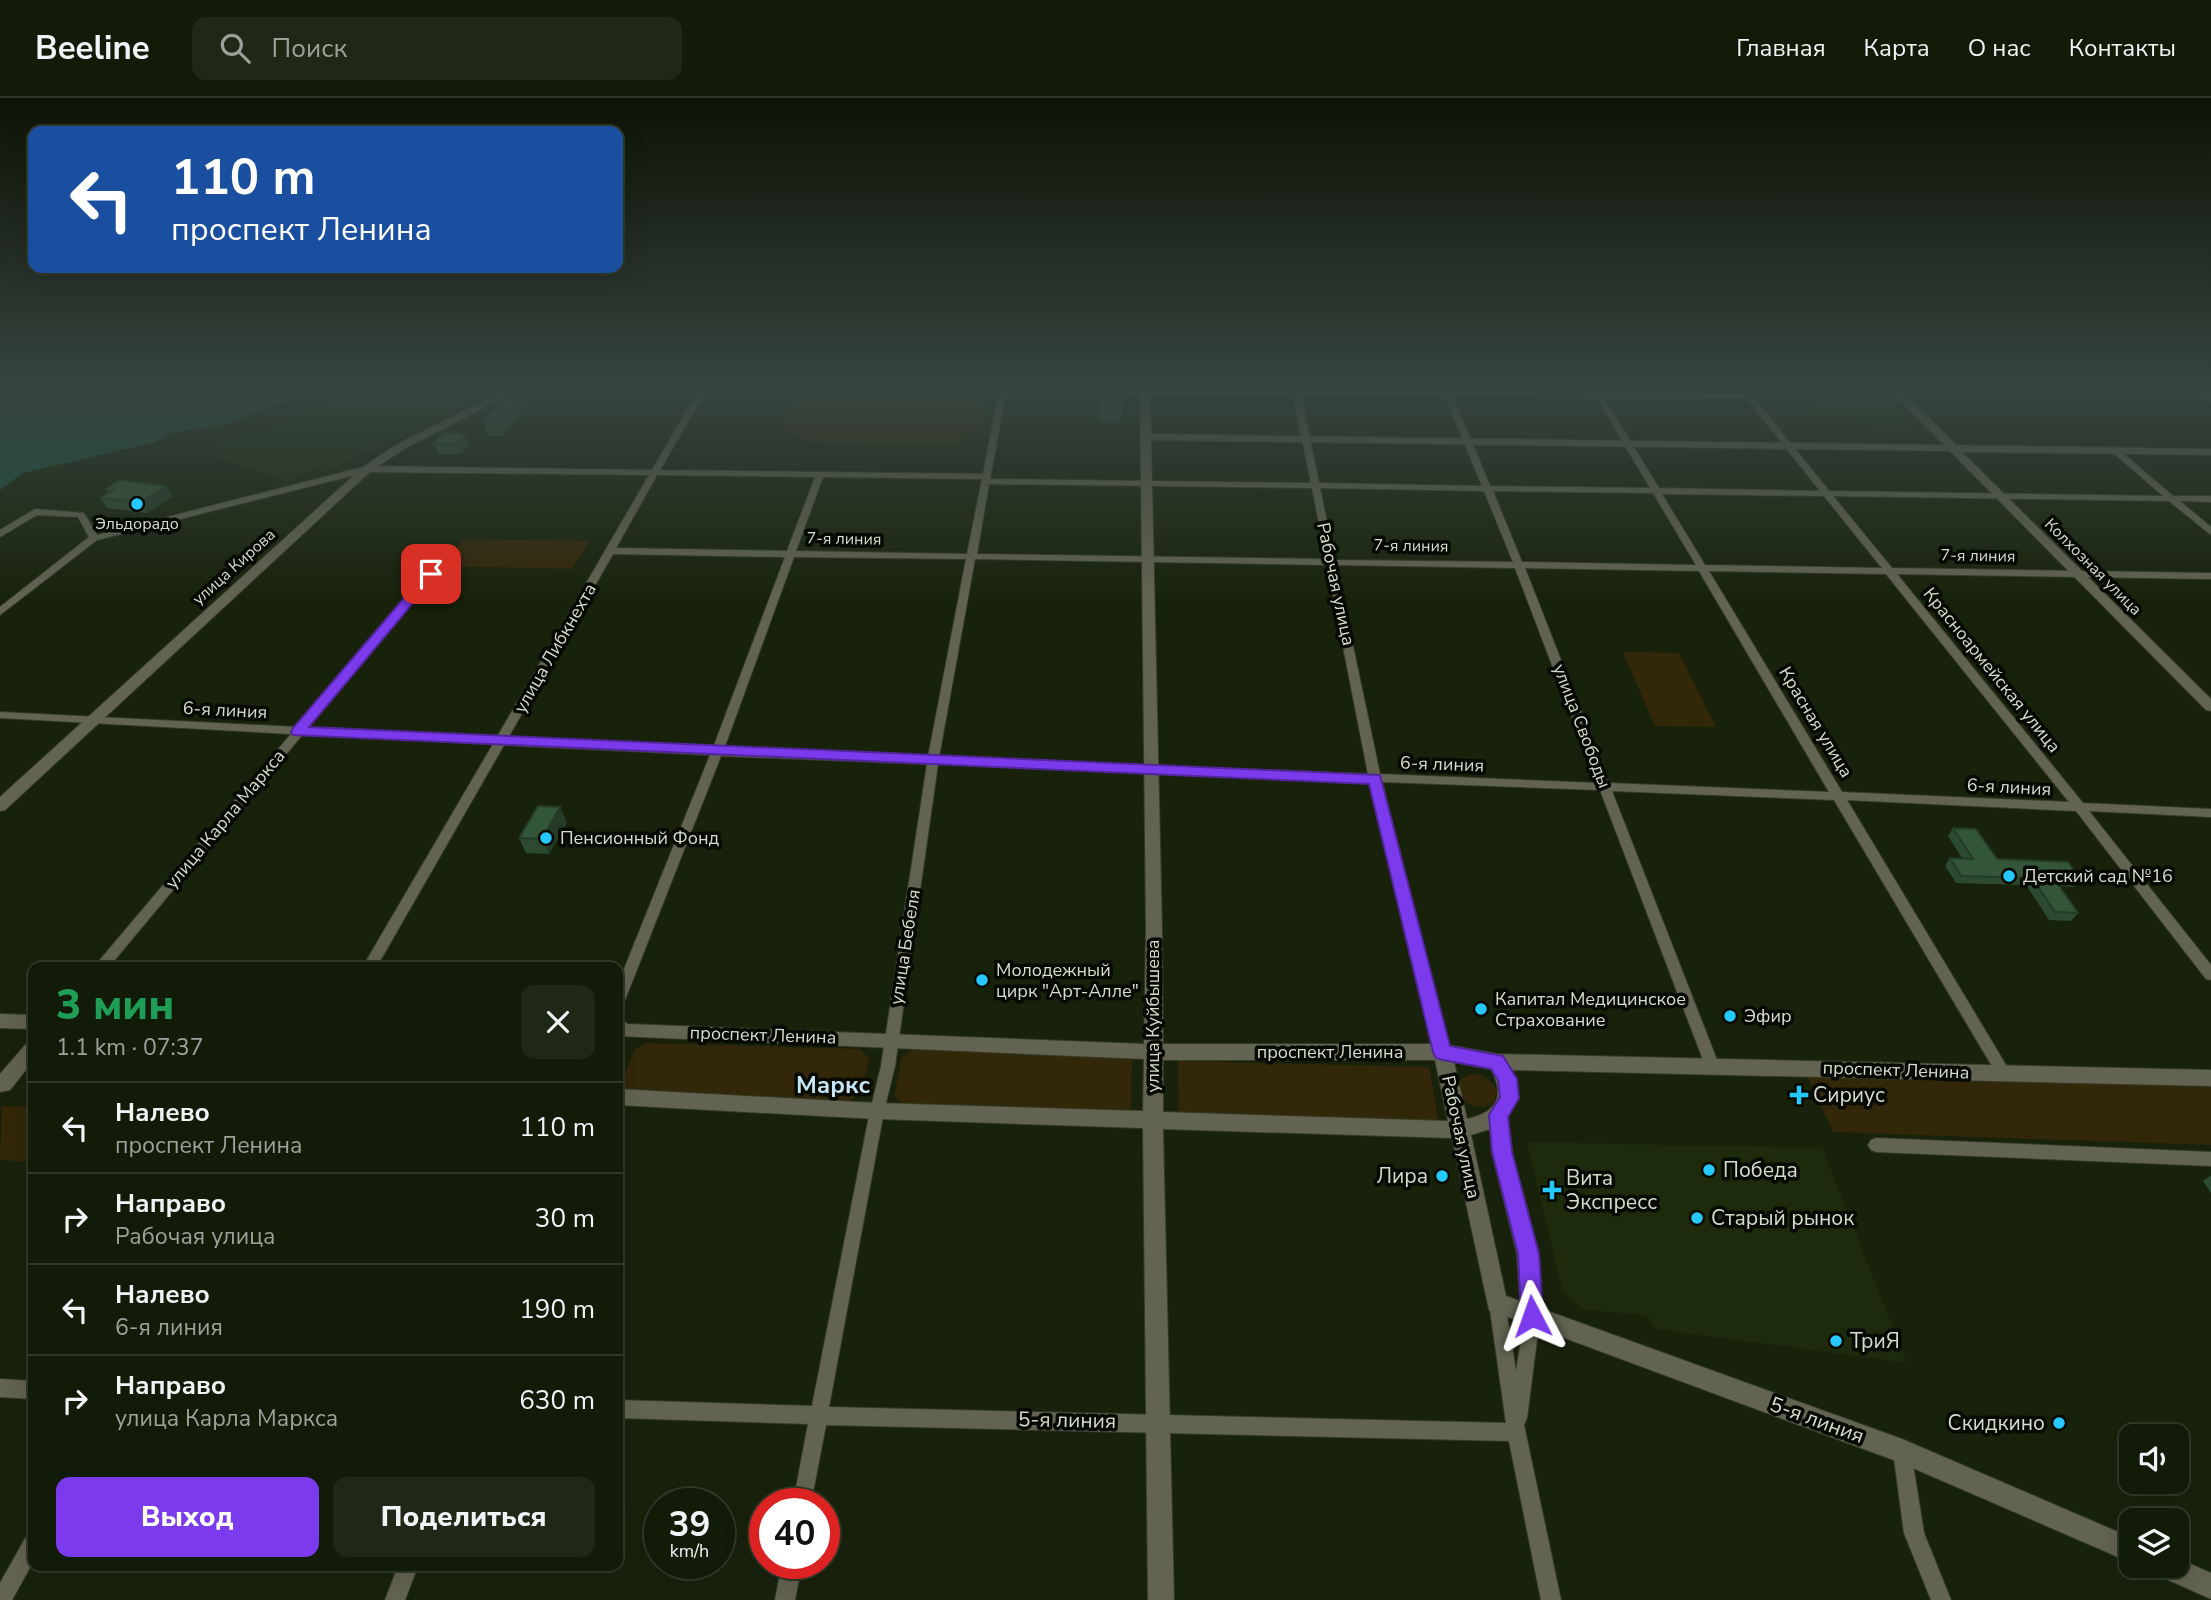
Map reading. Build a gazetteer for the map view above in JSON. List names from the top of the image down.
{
  "streets": {
    "street": [
      "7-я линия",
      "улица Кирова",
      "Колхозная улица",
      "Рабочая улица",
      "улица Либкнехта",
      "Красноармейская улица",
      "6-я линия",
      "Красная улица",
      "улица Свободы",
      "улица Карла Маркса",
      "улица Бебеля",
      "улица Куйбышева",
      "проспект Ленина",
      "5-я линия"
    ]
  },
  "crossings": [
    ["7-я линия", "Колхозная улица"],
    ["7-я линия", "Рабочая улица"],
    ["7-я линия", "улица Либкнехта"],
    ["7-я линия", "Красноармейская улица"],
    ["7-я линия", "Красная улица"],
    ["7-я линия", "улица Свободы"],
    ["7-я линия", "улица Бебеля"],
    ["7-я линия", "улица Куйбышева"],
    ["улица Кирова", "6-я линия"],
    ["Рабочая улица", "6-я линия"],
    ["Рабочая улица", "проспект Ленина"],
    ["Рабочая улица", "5-я линия"],
    ["улица Либкнехта", "6-я линия"],
    ["Красноармейская улица", "6-я линия"],
    ["6-я линия", "Красная улица"],
    ["6-я линия", "улица Свободы"],
    ["6-я линия", "улица Карла Маркса"],
    ["6-я линия", "улица Бебеля"],
    ["6-я линия", "улица Куйбышева"],
    ["Красная улица", "проспект Ленина"],
    ["улица Свободы", "проспект Ленина"],
    ["улица Бебеля", "проспект Ленина"],
    ["улица Бебеля", "5-я линия"],
    ["улица Куйбышева", "проспект Ленина"],
    ["улица Куйбышева", "5-я линия"]
  ],
  "districts": ["Маркс"],
  "places": {
    "other": [
      "Эльдорадо",
      "Пенсионный Фонд",
      "Детский сад №16",
      "Молодежный цирк \"Арт-Алле\"",
      "Капитал Медицинское Страхование",
      "Эфир",
      "Победа",
      "Лира",
      "Старый рынок",
      "ТриЯ",
      "Скидкино"
    ],
    "health": ["Сириус", "Вита Экспресс"]
  },
  "page": {
    "header": "Beeline",
    "search": "Поиск",
    "nav": [
      "Главная",
      "Карта",
      "О нас",
      "Контакты"
    ],
    "turn": ["110 m", "проспект Ленина"],
    "heading": ["3 мин", "1.1 km · 07:37"],
    "list": [
      {
        "name": "Налево",
        "note": "проспект Ленина",
        "value": "110 m"
      },
      {
        "name": "Направо",
        "note": "Рабочая улица",
        "value": "30 m"
      },
      {
        "name": "Налево",
        "note": "6-я линия",
        "value": "190 m"
      },
      {
        "name": "Направо",
        "note": "улица Карла Маркса",
        "value": "630 m"
      }
    ],
    "buttons": ["Выход", "Поделиться"],
    "speed": "39 km/h",
    "limit": "40"
  }
}
